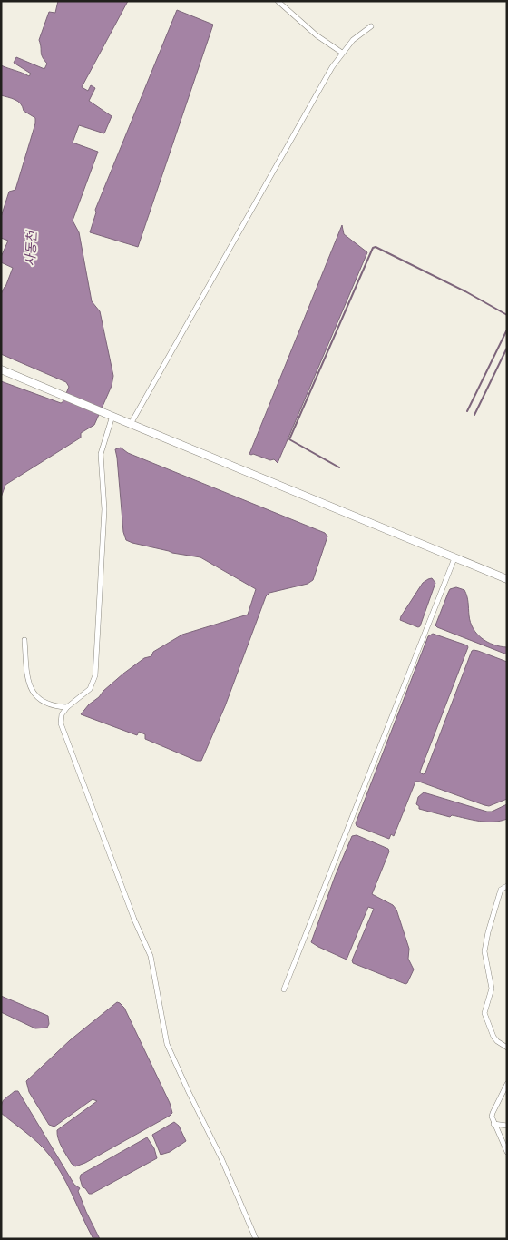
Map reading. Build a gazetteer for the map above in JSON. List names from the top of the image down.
{
  "water": ["사동천"]
}
